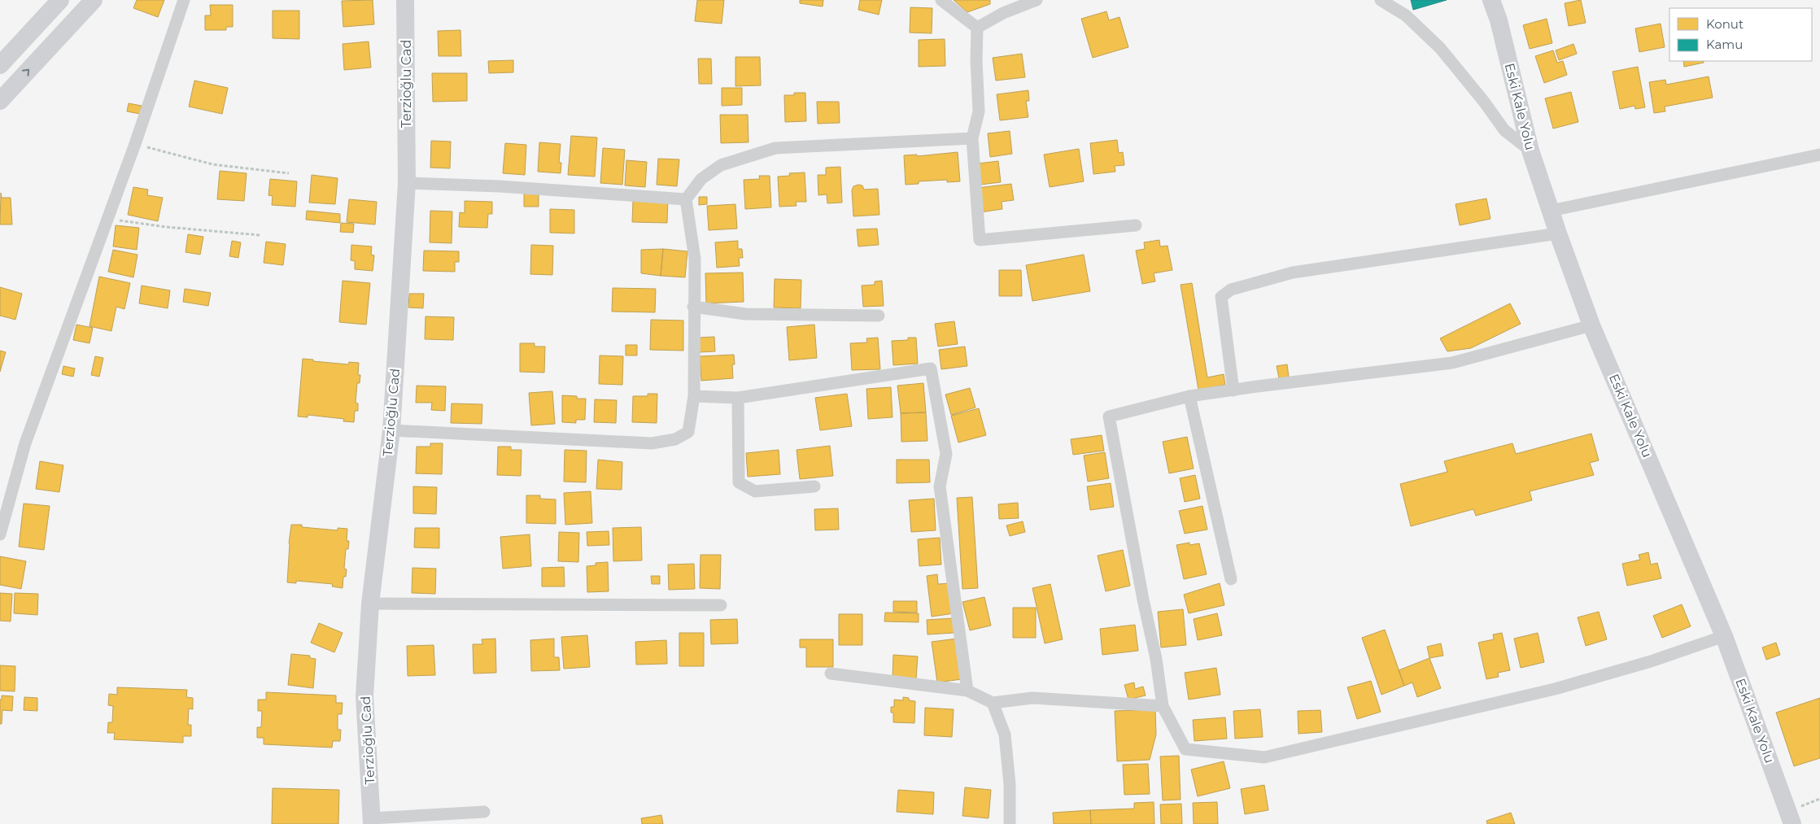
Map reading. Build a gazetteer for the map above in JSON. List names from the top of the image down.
{
  "streets": {
    "street": ["Terzioğlu Cad", "Eski Kale Yolu"]
  },
  "legend": ["Konut", "Kamu"]
}
